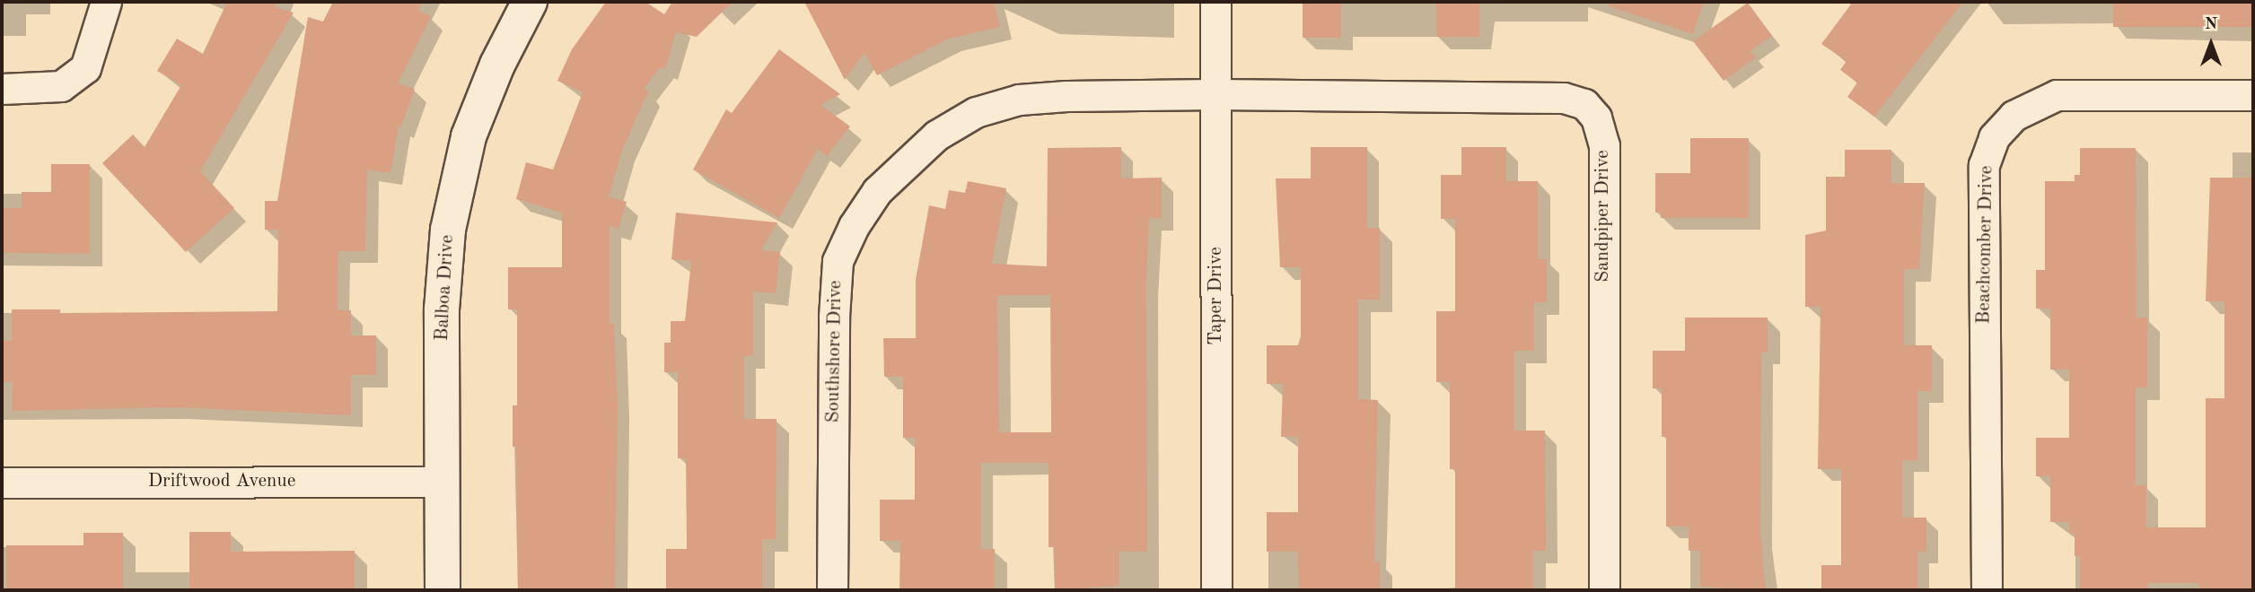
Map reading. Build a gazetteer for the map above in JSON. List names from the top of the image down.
{
  "streets": {
    "street": [
      "Sandpiper Drive",
      "Beachcomber Drive",
      "Balboa Drive",
      "Taper Drive",
      "Southshore Drive",
      "Driftwood Avenue"
    ]
  },
  "crossings": [
    ["Sandpiper Drive", "Taper Drive"],
    ["Sandpiper Drive", "Southshore Drive"],
    ["Balboa Drive", "Driftwood Avenue"],
    ["Taper Drive", "Southshore Drive"]
  ],
  "north": "top"
}
